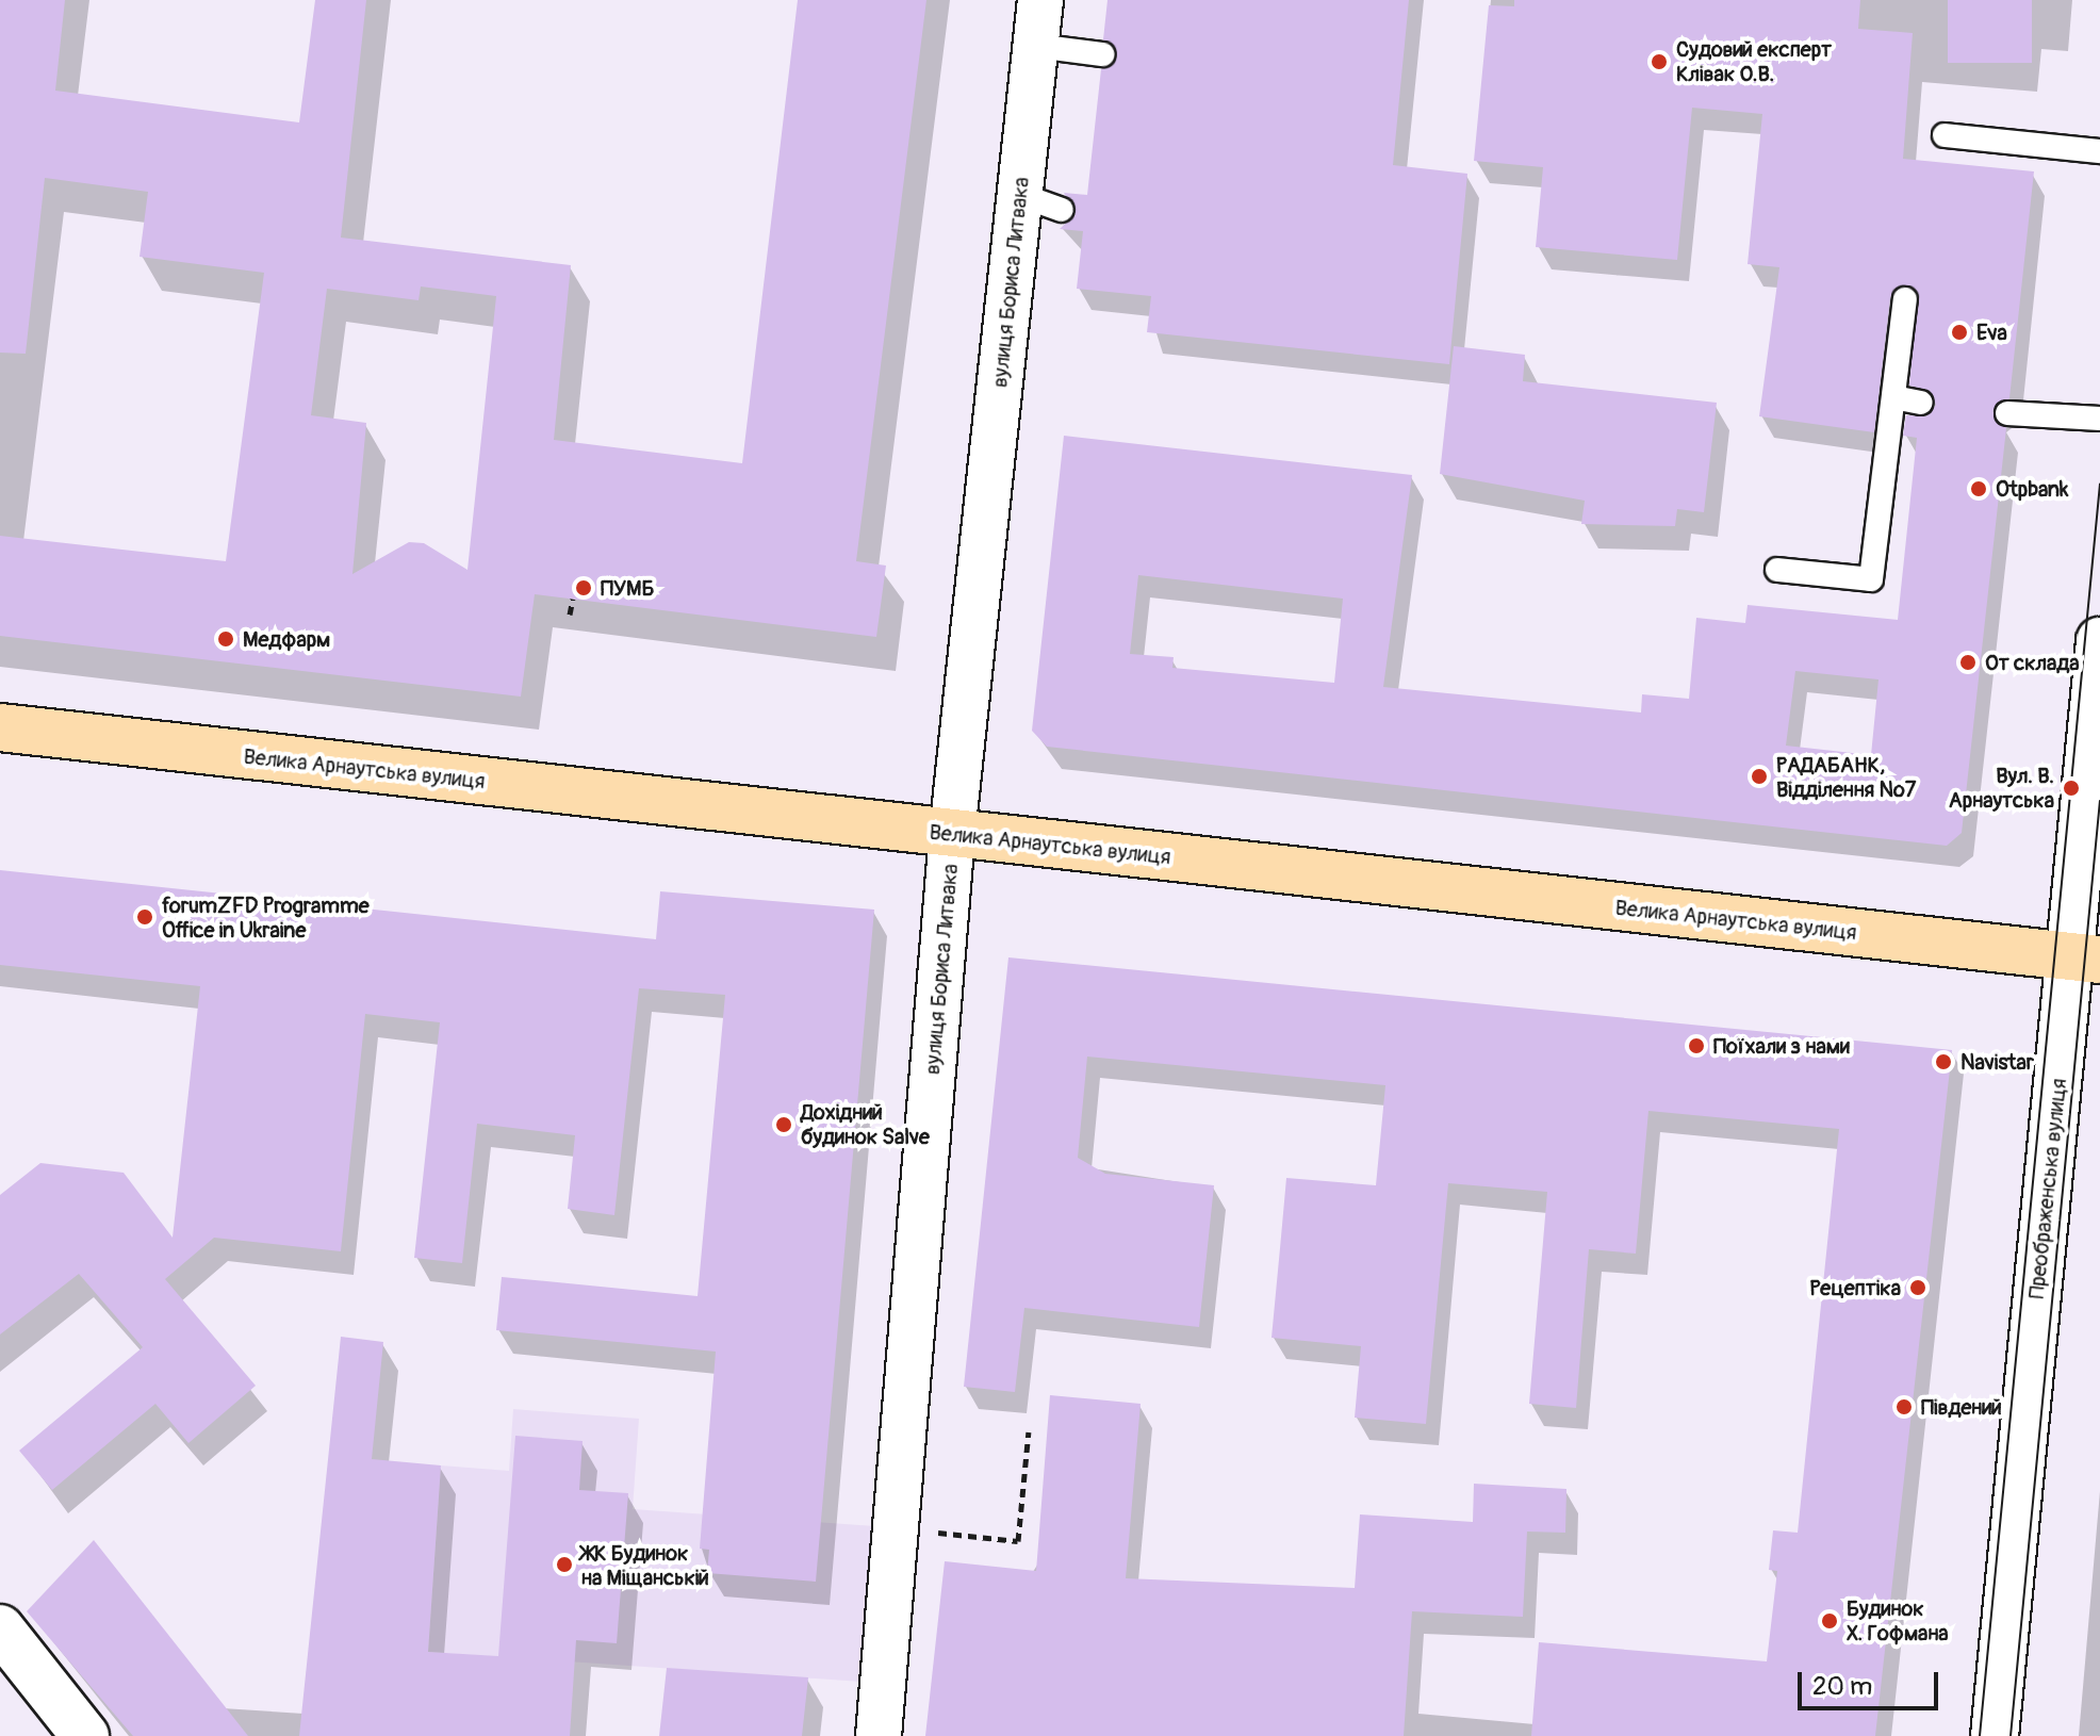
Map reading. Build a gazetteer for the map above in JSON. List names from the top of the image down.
{
  "streets": {
    "main road": ["Велика Арнаутська вулиця", "Преображенська вулиця"],
    "street": ["вулиця Бориса Литвака"]
  },
  "crossings": [
    ["вулиця Бориса Литвака", "Велика Арнаутська вулиця"],
    ["Велика Арнаутська вулиця", "Преображенська вулиця"]
  ],
  "places": [
    "Судовий експерт Клівак О.В.",
    "Eva",
    "Otpbank",
    "ПУМБ",
    "Медфарм",
    "От склада",
    "РАДАБАНК, Відділення №7",
    "Вул. В. Арнаутська",
    "forumZFD Programme Office in Ukraine",
    "Поїхали з нами",
    "Navistar",
    "Дохідний будинок Salve",
    "Рецептіка",
    "Південий",
    "ЖК Будинок на Міщанській",
    "Будинок Х. Гофмана"
  ],
  "scale_bar": "20 m"
}
